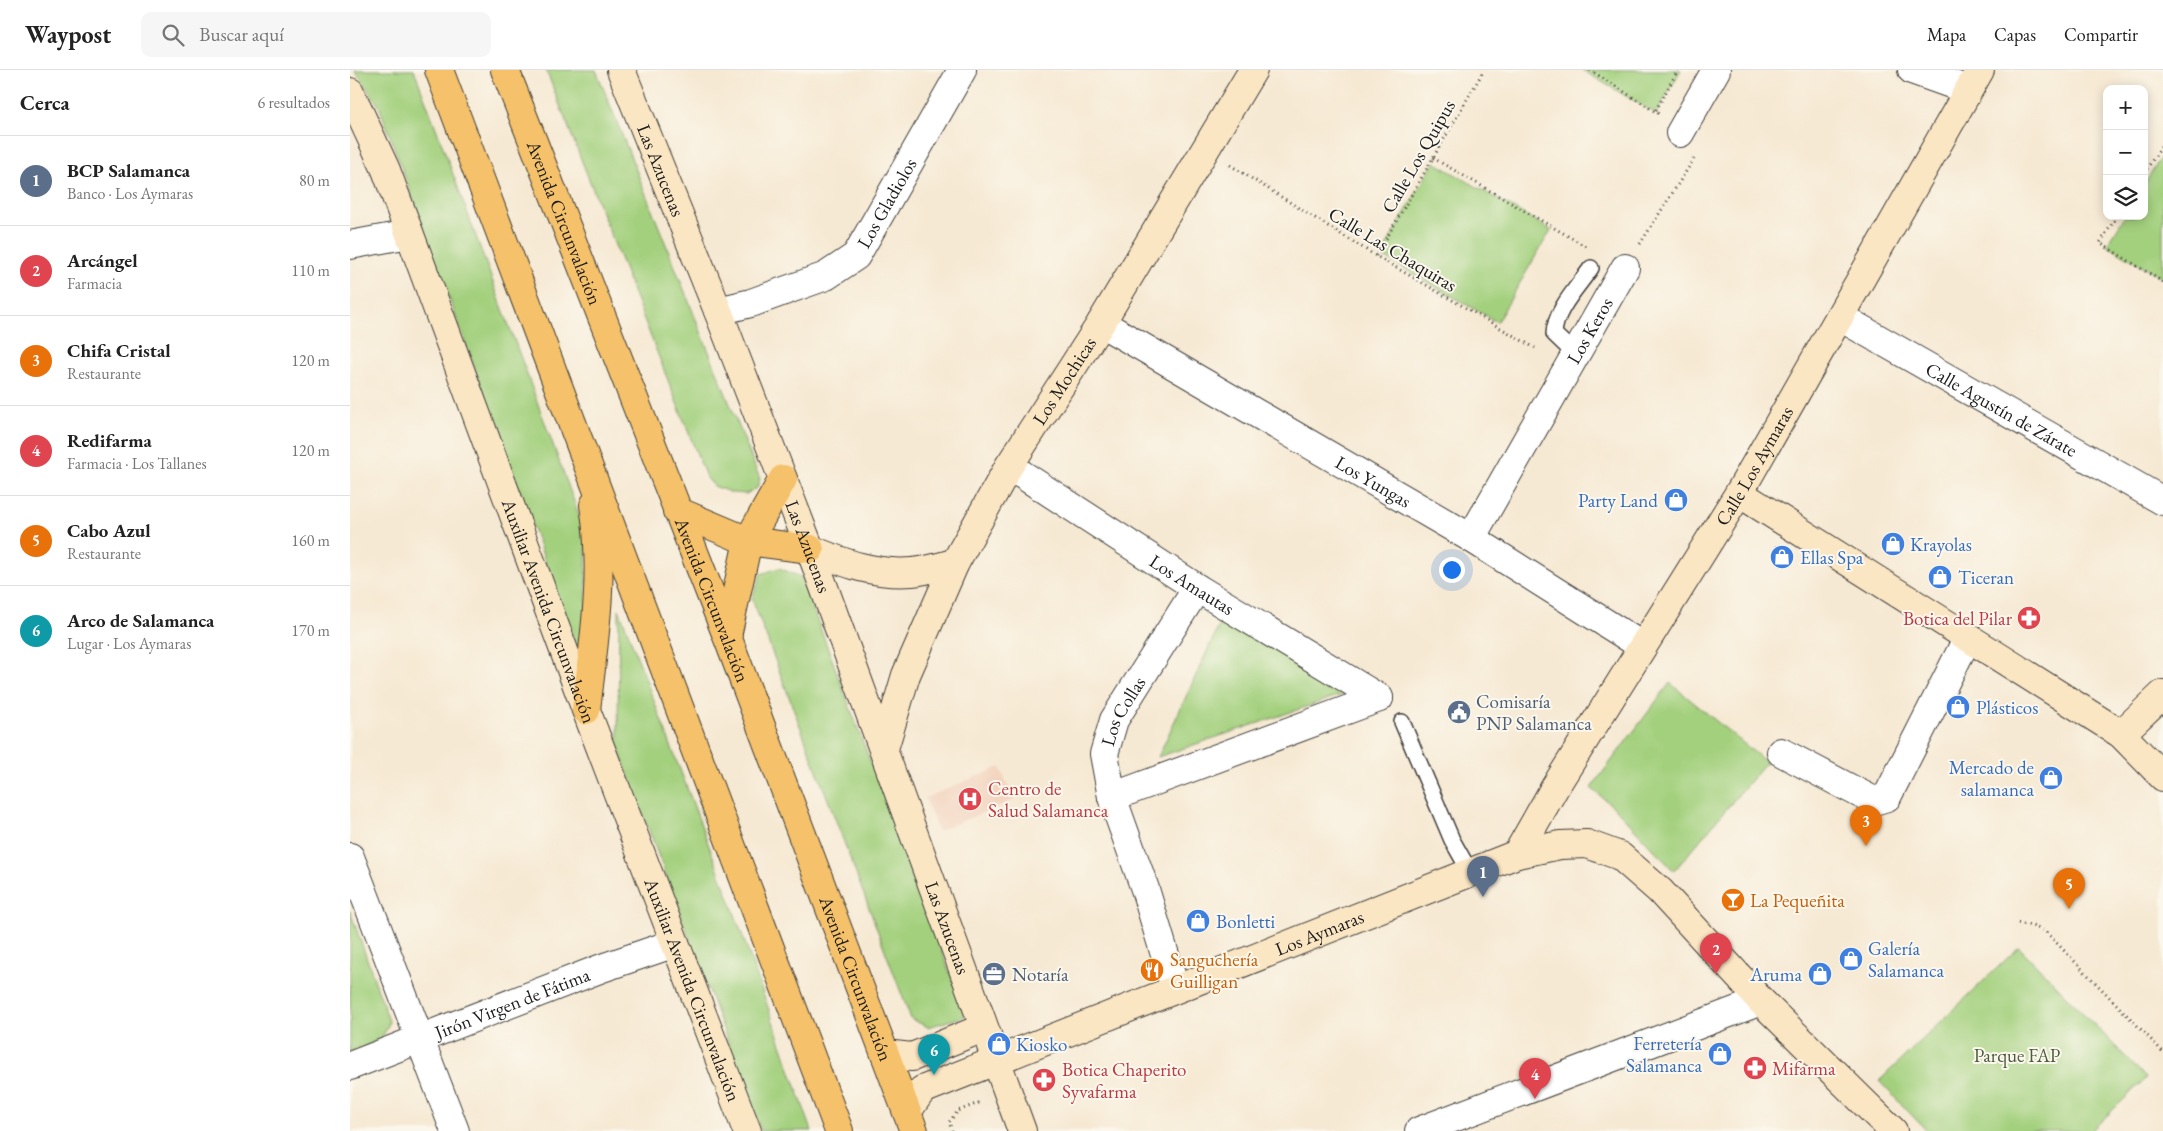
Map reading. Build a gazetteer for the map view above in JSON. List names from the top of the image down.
{
  "streets": {
    "main road": [
      "Las Azucenas",
      "Avenida Circunvalación",
      "Los Mochicas",
      "Calle Los Aymaras",
      "Auxiliar Avenida Circunvalación",
      "Los Aymaras"
    ],
    "street": [
      "Los Gladiolos",
      "Los Keros",
      "Calle Agustín de Zárate",
      "Los Yungas",
      "Los Amautas",
      "Los Collas",
      "Jirón Virgen de Fátima"
    ],
    "path": ["Calle Los Quipus", "Calle Las Chaquiras"]
  },
  "crossings": [
    ["Calle Los Quipus", "Calle Las Chaquiras"],
    ["Las Azucenas", "Los Gladiolos"],
    ["Las Azucenas", "Los Mochicas"],
    ["Las Azucenas", "Los Aymaras"],
    ["Avenida Circunvalación", "Los Aymaras"],
    ["Calle Las Chaquiras", "Los Keros"],
    ["Calle Las Chaquiras", "Los Mochicas"],
    ["Los Keros", "Los Yungas"],
    ["Los Mochicas", "Los Yungas"],
    ["Los Mochicas", "Los Amautas"],
    ["Calle Agustín de Zárate", "Calle Los Aymaras"],
    ["Calle Los Aymaras", "Los Yungas"],
    ["Calle Los Aymaras", "Los Aymaras"],
    ["Los Amautas", "Los Collas"],
    ["Auxiliar Avenida Circunvalación", "Jirón Virgen de Fátima"],
    ["Los Collas", "Los Aymaras"]
  ],
  "parks": ["Parque FAP"],
  "places": {
    "shop": [
      "Party Land",
      "Krayolas",
      "Ellas Spa",
      "Ticeran",
      "Plásticos",
      "Mercado de salamanca",
      "Bonletti",
      "Galería Salamanca",
      "Aruma",
      "Kiosko",
      "Ferretería Salamanca"
    ],
    "pharmacy": ["Botica del Pilar", "Mifarma", "Botica Chaperito Syvafarma"],
    "public building": ["Comisaría PNP Salamanca"],
    "hospital": ["Centro de Salud Salamanca"],
    "bar": ["La Pequeñita"],
    "restaurant": ["Sanguchería Guilligan"],
    "office": ["Notaría"]
  },
  "page": {
    "header": "Waypost",
    "search": "Buscar aquí",
    "nav": ["Mapa", "Capas", "Compartir"],
    "heading": ["Cerca", "6 resultados"],
    "map_buttons": ["+", "−"],
    "list": [
      {
        "mark": "1",
        "name": "BCP Salamanca",
        "note": "Banco · Los Aymaras",
        "value": "80 m"
      },
      {
        "mark": "2",
        "name": "Arcángel",
        "note": "Farmacia",
        "value": "110 m"
      },
      {
        "mark": "3",
        "name": "Chifa Cristal",
        "note": "Restaurante",
        "value": "120 m"
      },
      {
        "mark": "4",
        "name": "Redifarma",
        "note": "Farmacia · Los Tallanes",
        "value": "120 m"
      },
      {
        "mark": "5",
        "name": "Cabo Azul",
        "note": "Restaurante",
        "value": "160 m"
      },
      {
        "mark": "6",
        "name": "Arco de Salamanca",
        "note": "Lugar · Los Aymaras",
        "value": "170 m"
      }
    ],
    "pins": [
      "3",
      "1",
      "5",
      "2",
      "6",
      "4"
    ]
  }
}
